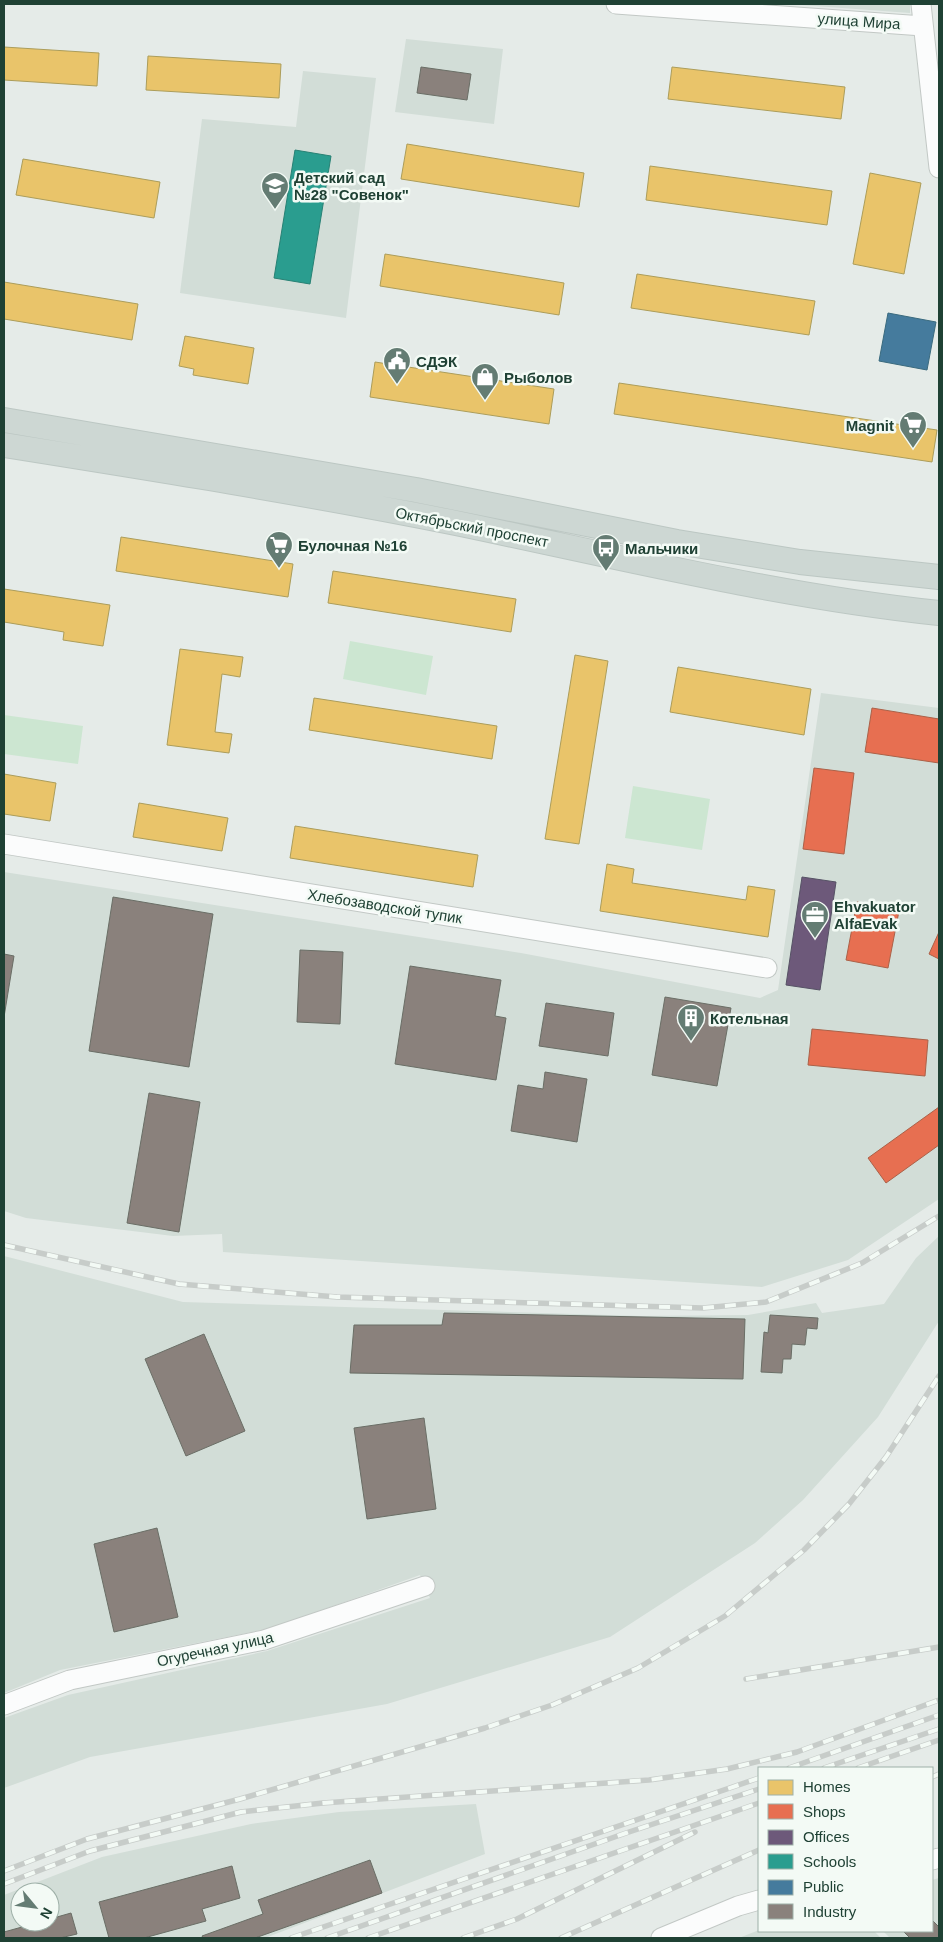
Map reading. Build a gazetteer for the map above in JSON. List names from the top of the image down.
{
  "streets": {
    "main road": ["Октябрьский проспект"],
    "street": ["улица Мира", "Хлебозаводской тупик", "Огуречная улица"]
  },
  "places": {
    "school or university": ["Детский сад №28 \"Совенок\""],
    "public building": ["СДЭК"],
    "shop": ["Рыболов"],
    "supermarket": ["Magnit", "Булочная №16"],
    "bus stop": ["Мальчики"],
    "office": ["Ehvakuator AlfaEvak"],
    "building": ["Котельная"]
  },
  "legend": [
    "Homes",
    "Shops",
    "Offices",
    "Schools",
    "Public",
    "Industry"
  ],
  "north": "bottom right"
}
